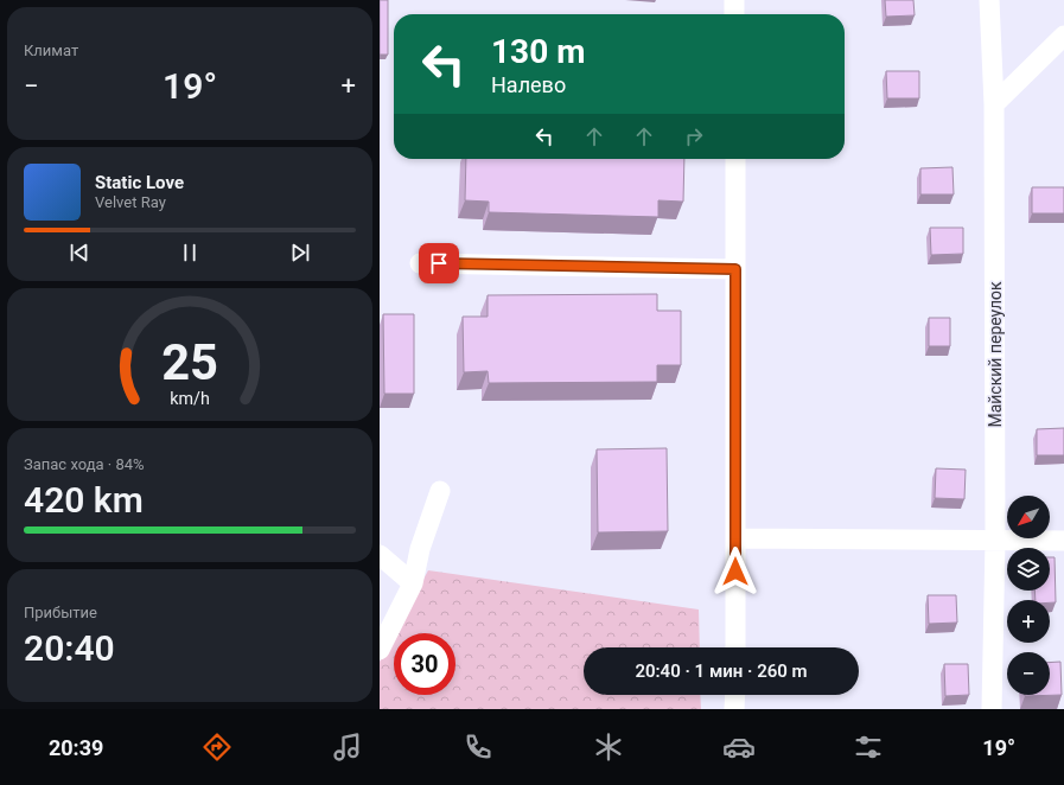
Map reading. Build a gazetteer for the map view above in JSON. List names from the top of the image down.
{
  "streets": {
    "street": ["Майский переулок"]
  },
  "north": "bottom left",
  "page": {
    "tile": [
      "Климат",
      ["Запас хода · 84%", "420 km"],
      ["Прибытие", "20:40"]
    ],
    "turn": ["130 m", "Налево"],
    "heat": ["−", "19°", "+"],
    "song": ["Static Love", "Velvet Ray"],
    "map_buttons": ["+", "−"],
    "limit": "30",
    "trip": "20:40 · 1 мин · 260 m",
    "tabs": ["20:39", "19°"],
    "gauge": ["25", "km/h"]
  }
}
